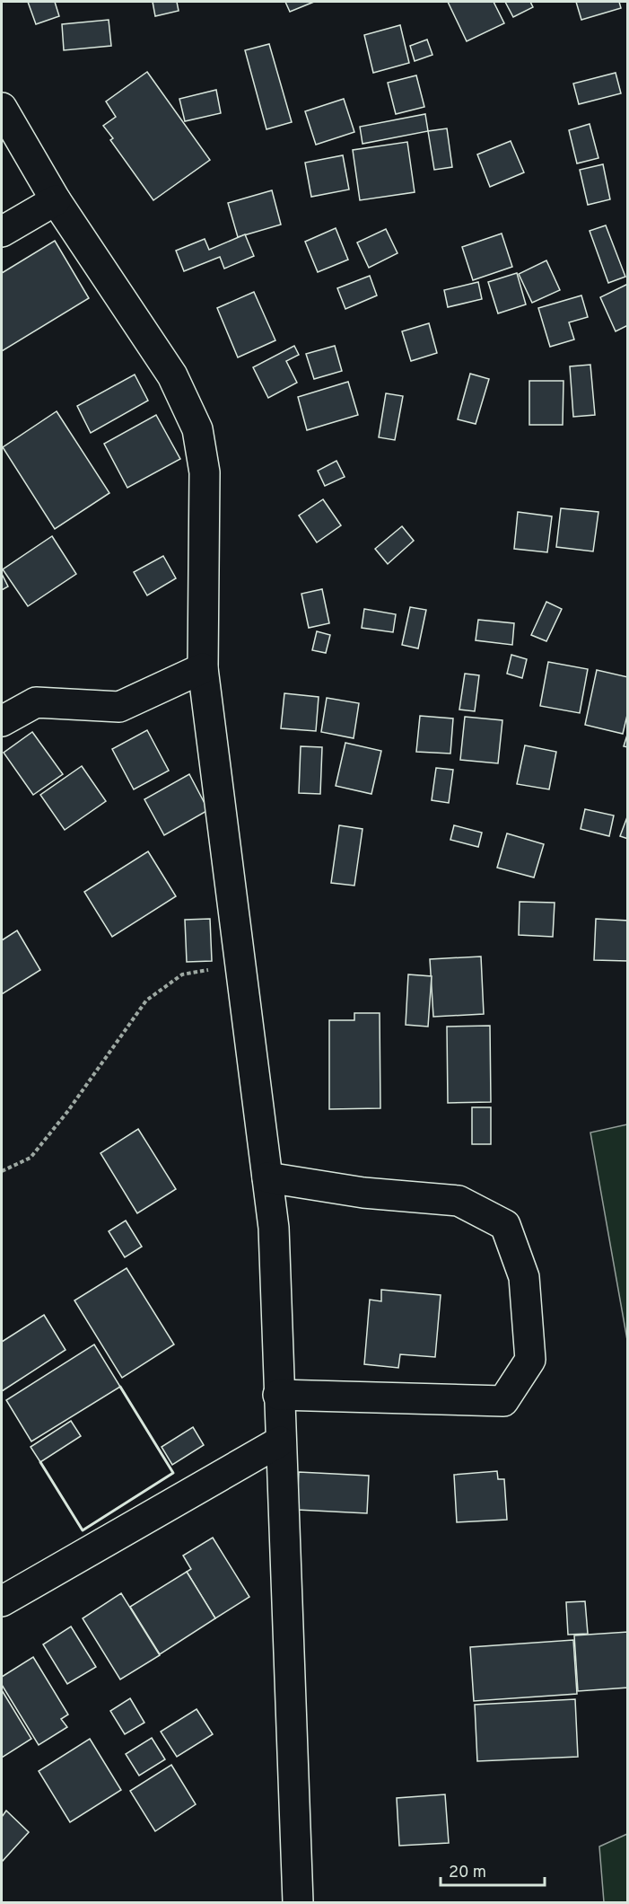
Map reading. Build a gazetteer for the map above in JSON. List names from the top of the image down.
{
  "scale_bar": "20 m"
}
